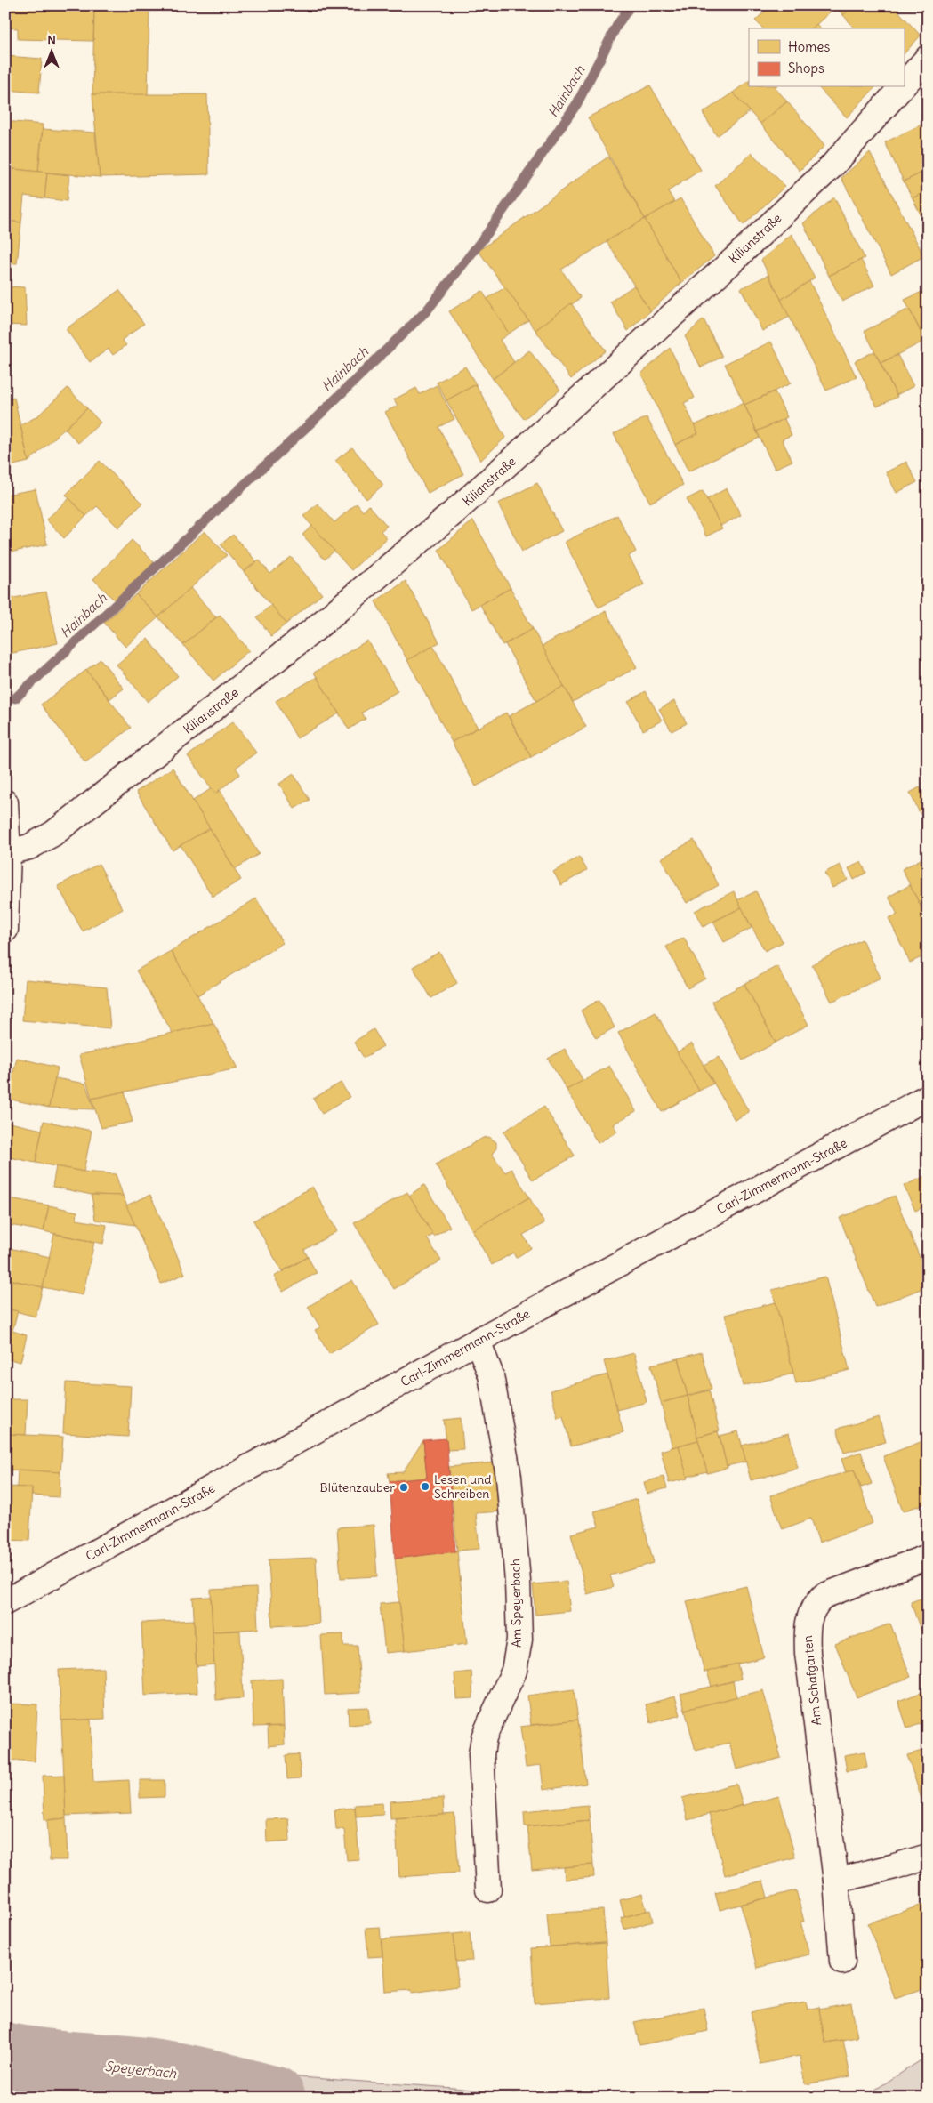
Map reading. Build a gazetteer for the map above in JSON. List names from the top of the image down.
{
  "streets": {
    "street": [
      "Kilianstraße",
      "Carl-Zimmermann-Straße",
      "Am Speyerbach",
      "Am Schafgarten"
    ]
  },
  "crossings": [
    ["Carl-Zimmermann-Straße", "Am Speyerbach"]
  ],
  "water": ["Hainbach", "Speyerbach"],
  "places": ["Lesen und Schreiben", "Blütenzauber"],
  "legend": ["Homes", "Shops"],
  "north": "top"
}
